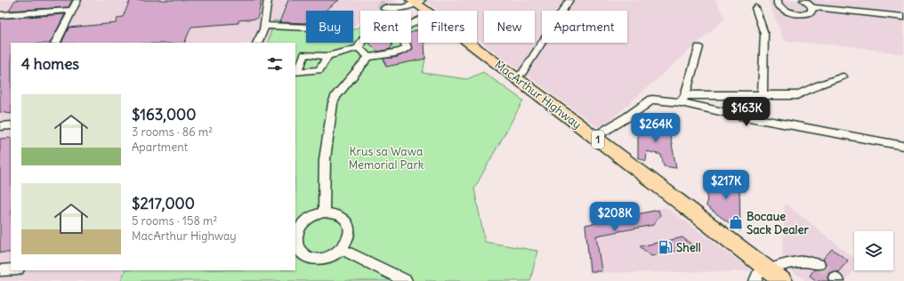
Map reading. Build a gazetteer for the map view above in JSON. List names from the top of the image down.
{
  "streets": {
    "highway": ["MacArthur Highway", "1"]
  },
  "parks": ["Krus sa Wawa Memorial Park"],
  "places": {
    "shop": ["Bocaue Sack Dealer"],
    "fuel station": ["Shell"]
  },
  "page": {
    "chip": [
      "Buy",
      "Rent",
      "Filters",
      "New",
      "Apartment"
    ],
    "heading": "4 homes",
    "list": [
      {
        "name": "$163,000",
        "note": "3 rooms · 86 m² · Apartment"
      },
      {
        "name": "$217,000",
        "note": "5 rooms · 158 m² · MacArthur Highway"
      }
    ],
    "price": [
      "$163K",
      "$264K",
      "$217K",
      "$208K"
    ]
  }
}
